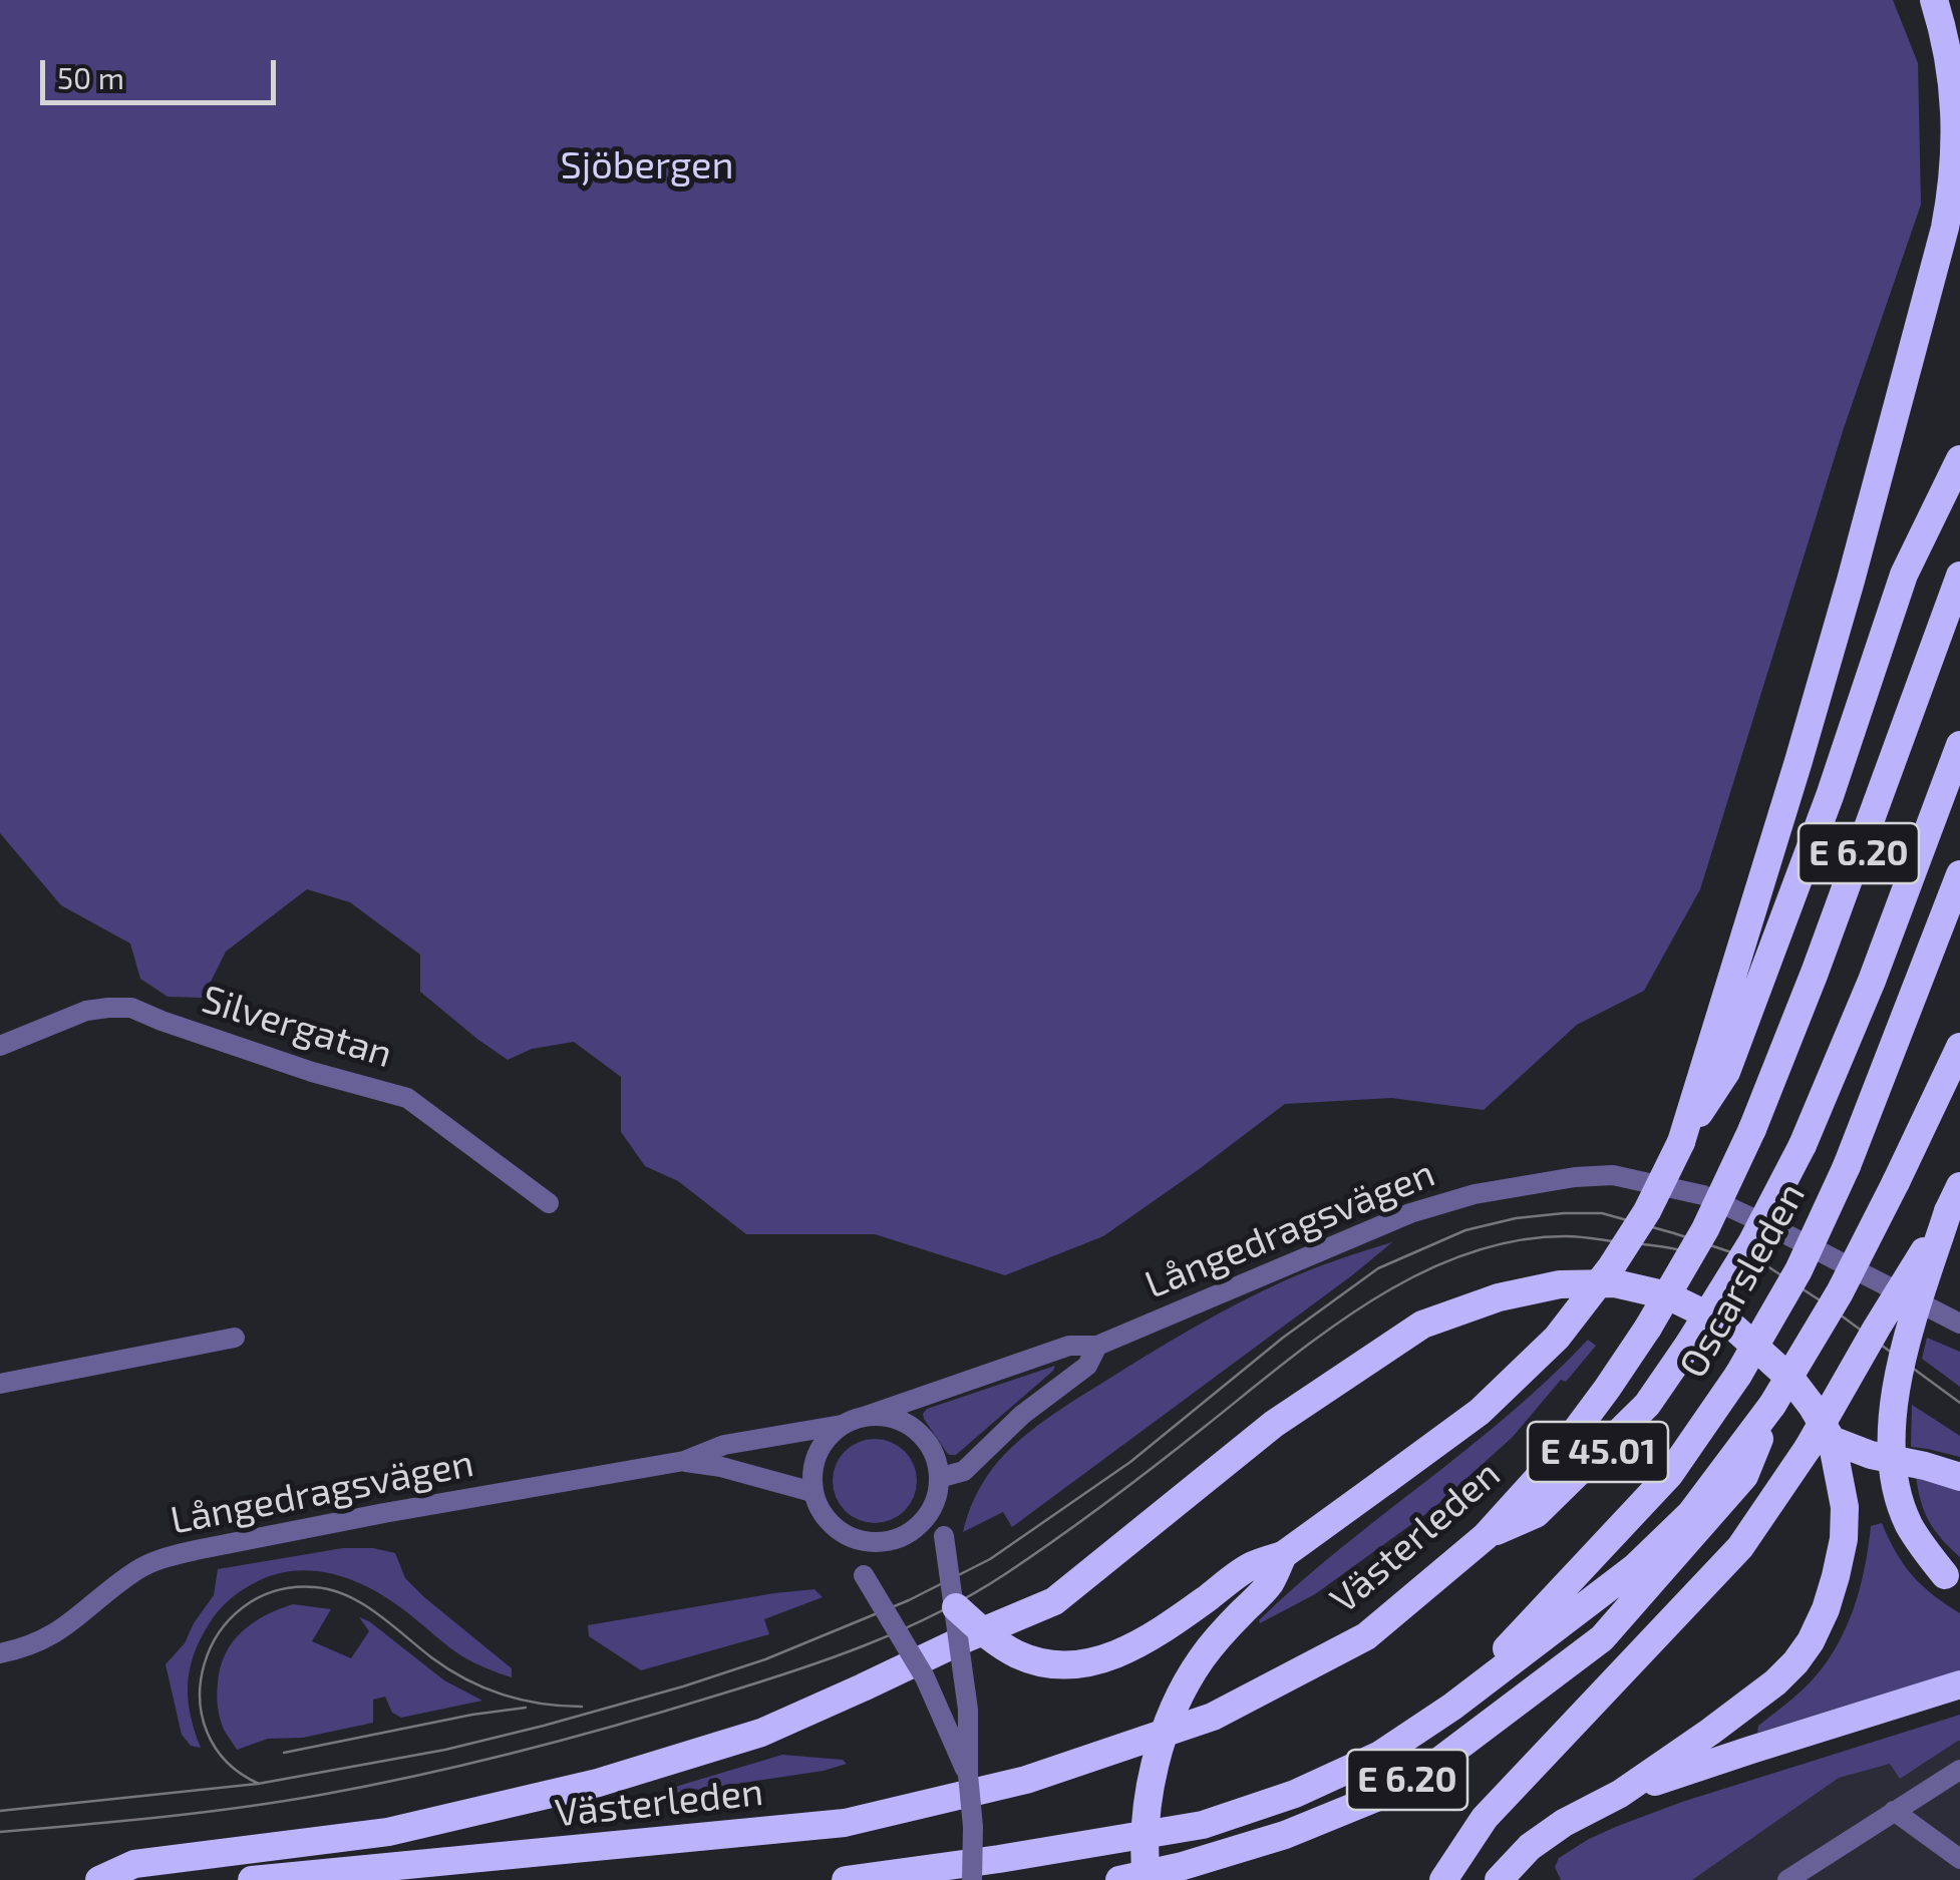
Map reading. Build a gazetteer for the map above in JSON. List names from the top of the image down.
{
  "streets": {
    "highway": [
      "E 6.20",
      "Oscarsleden",
      "E 45.01",
      "Västerleden"
    ],
    "street": ["Silvergatan", "Långedragsvägen"]
  },
  "crossings": [
    ["E 6.20", "Oscarsleden"],
    ["Oscarsleden", "Västerleden"]
  ],
  "parks": ["Sjöbergen"],
  "scale_bar": "50 m"
}
